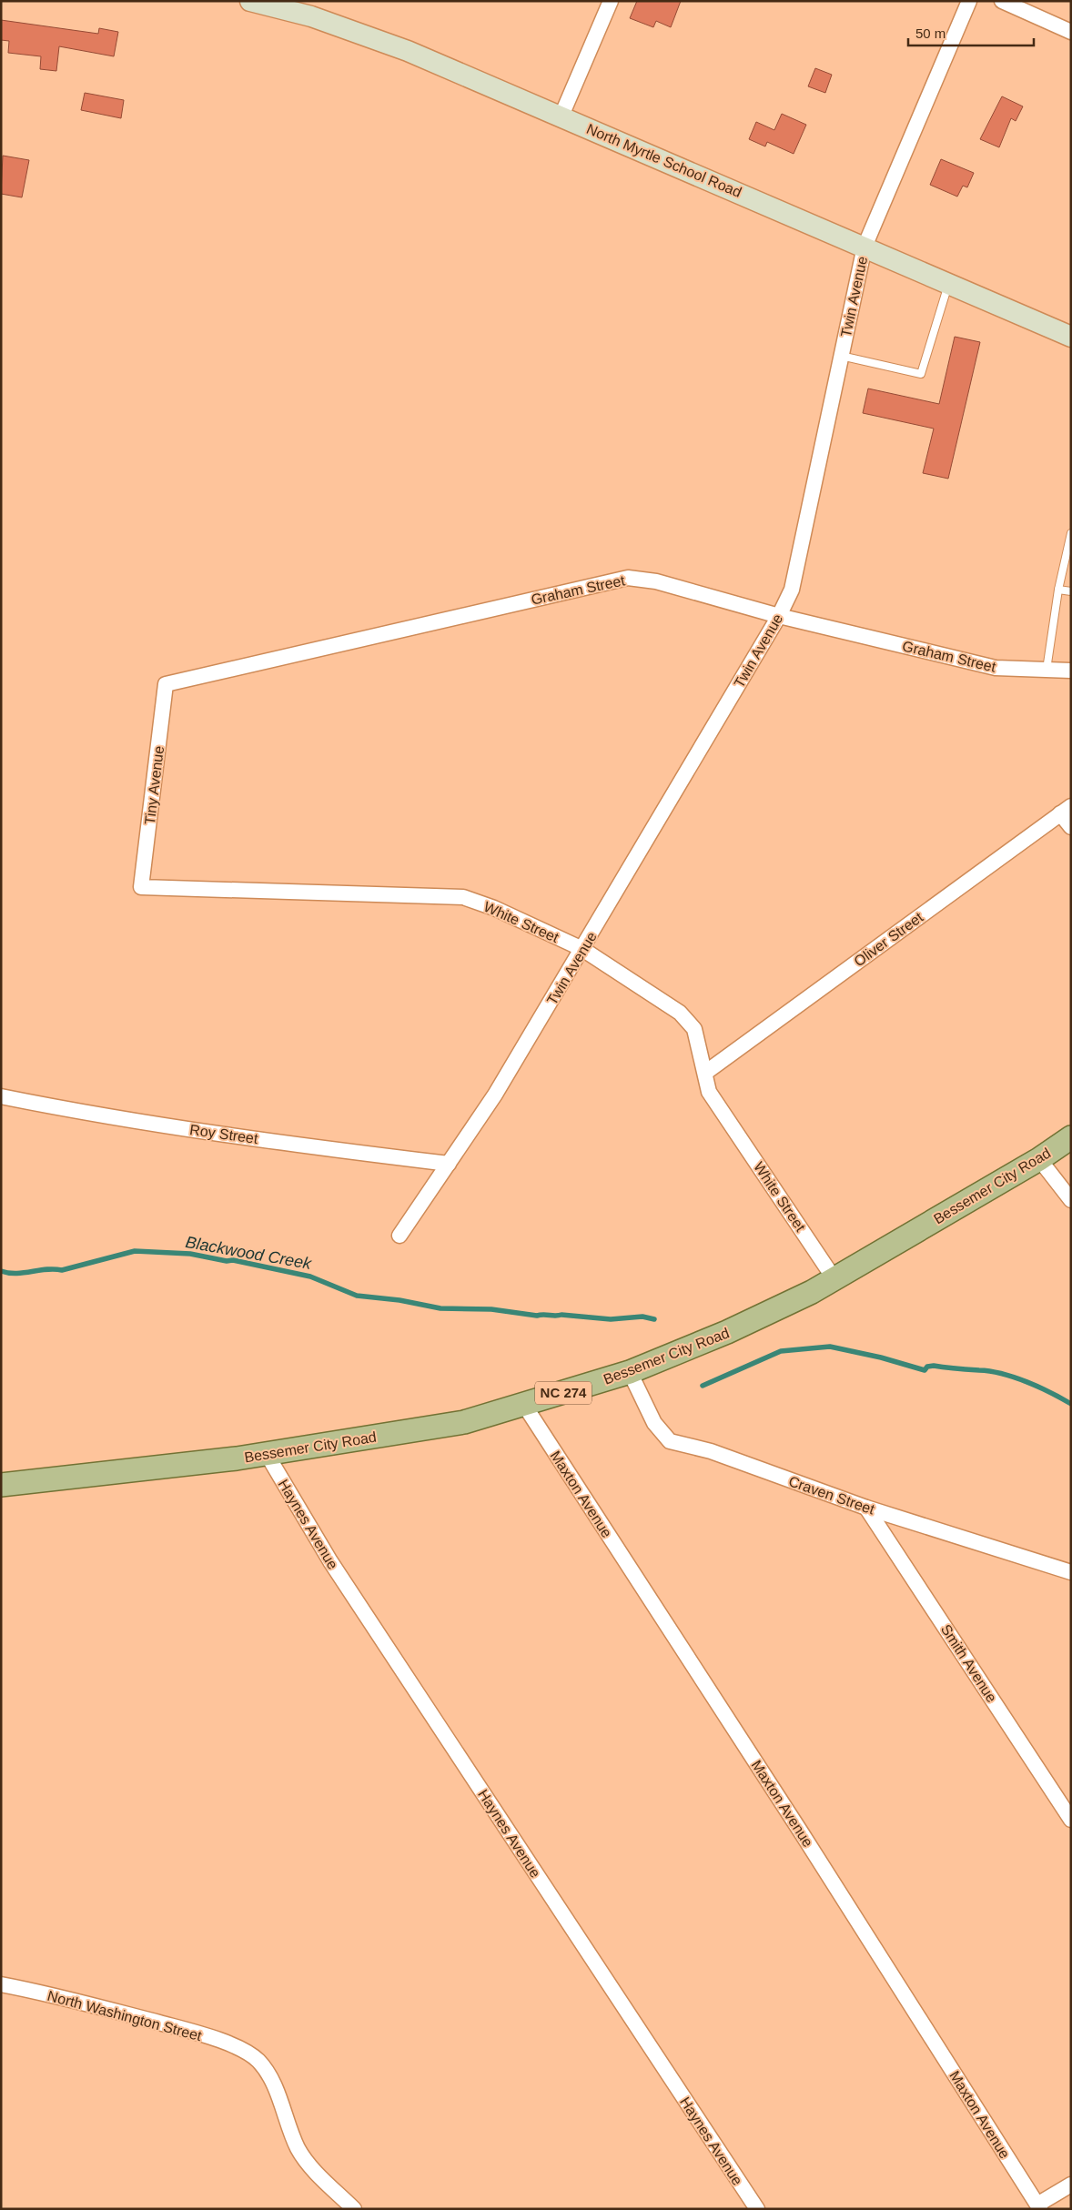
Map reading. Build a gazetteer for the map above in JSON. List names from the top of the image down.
{
  "streets": {
    "main road": ["North Myrtle School Road", "Bessemer City Road", "NC 274"],
    "street": [
      "Twin Avenue",
      "Graham Street",
      "Tiny Avenue",
      "White Street",
      "Oliver Street",
      "Roy Street",
      "Maxton Avenue",
      "Craven Street",
      "Haynes Avenue",
      "Smith Avenue",
      "North Washington Street"
    ]
  },
  "crossings": [
    ["North Myrtle School Road", "Twin Avenue"],
    ["Twin Avenue", "Graham Street"],
    ["Twin Avenue", "White Street"],
    ["Twin Avenue", "Roy Street"],
    ["Graham Street", "Tiny Avenue"],
    ["Tiny Avenue", "White Street"],
    ["White Street", "Oliver Street"],
    ["White Street", "Bessemer City Road"],
    ["Bessemer City Road", "Maxton Avenue"],
    ["Bessemer City Road", "Craven Street"],
    ["Bessemer City Road", "Haynes Avenue"],
    ["Craven Street", "Smith Avenue"]
  ],
  "water": ["Blackwood Creek"],
  "scale_bar": "50 m"
}
